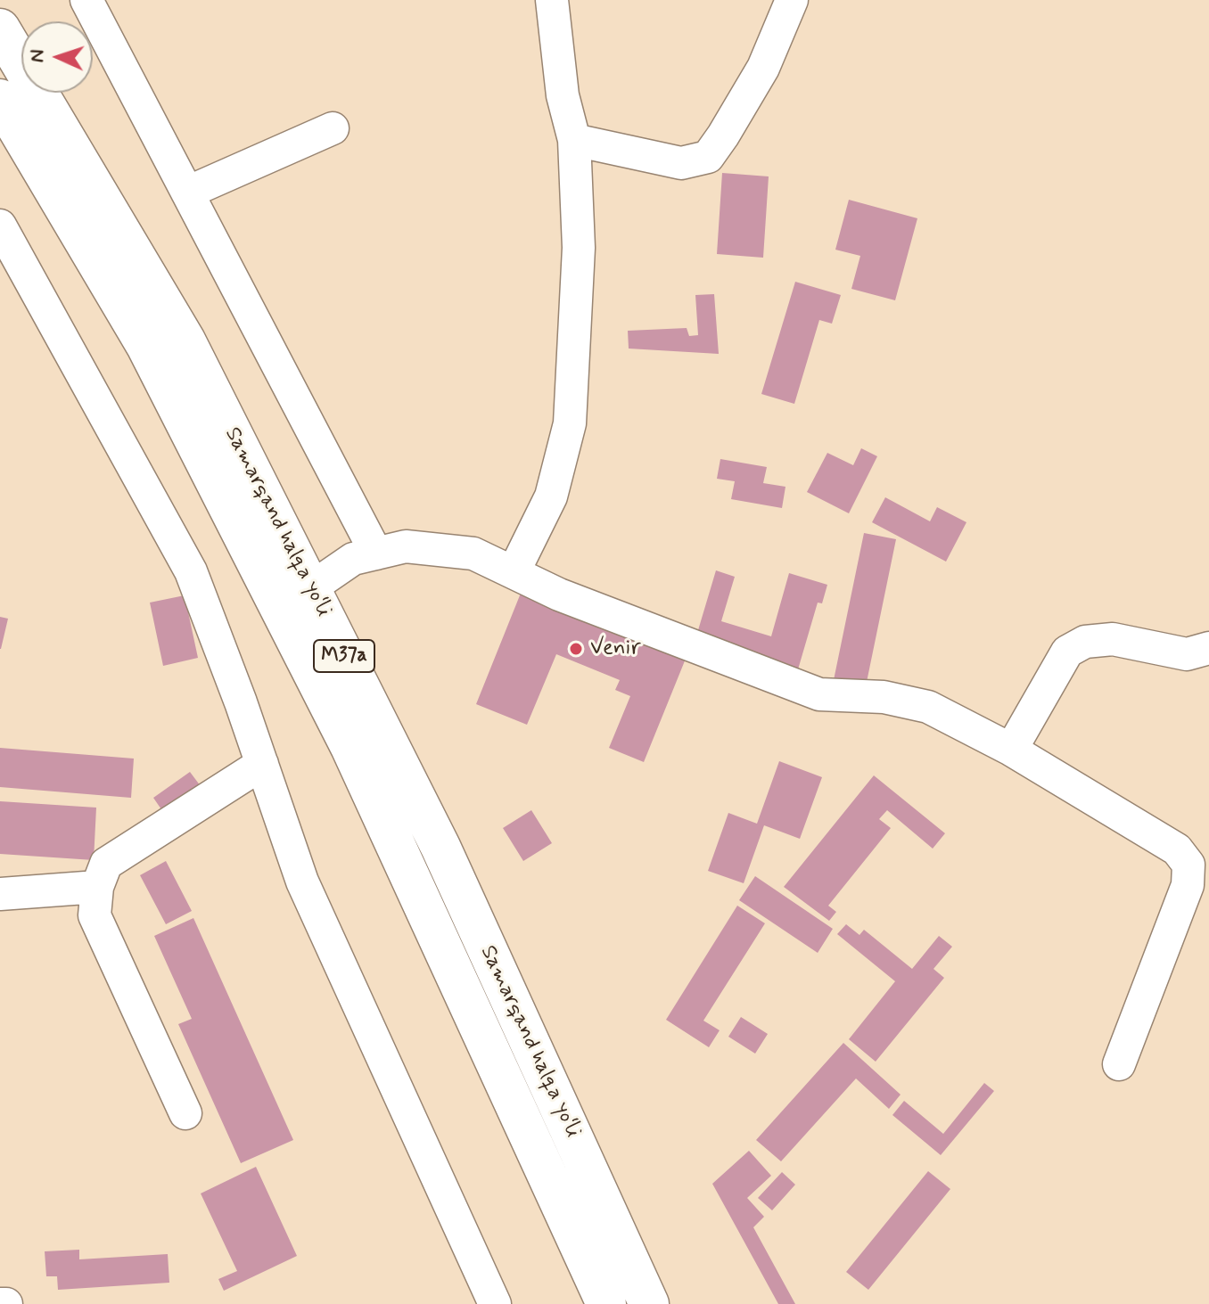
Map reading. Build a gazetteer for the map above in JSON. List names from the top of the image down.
{
  "streets": {
    "highway": ["Samarqand halqa yoʻli", "M37a"]
  },
  "places": ["Venir"],
  "north": "left"
}
